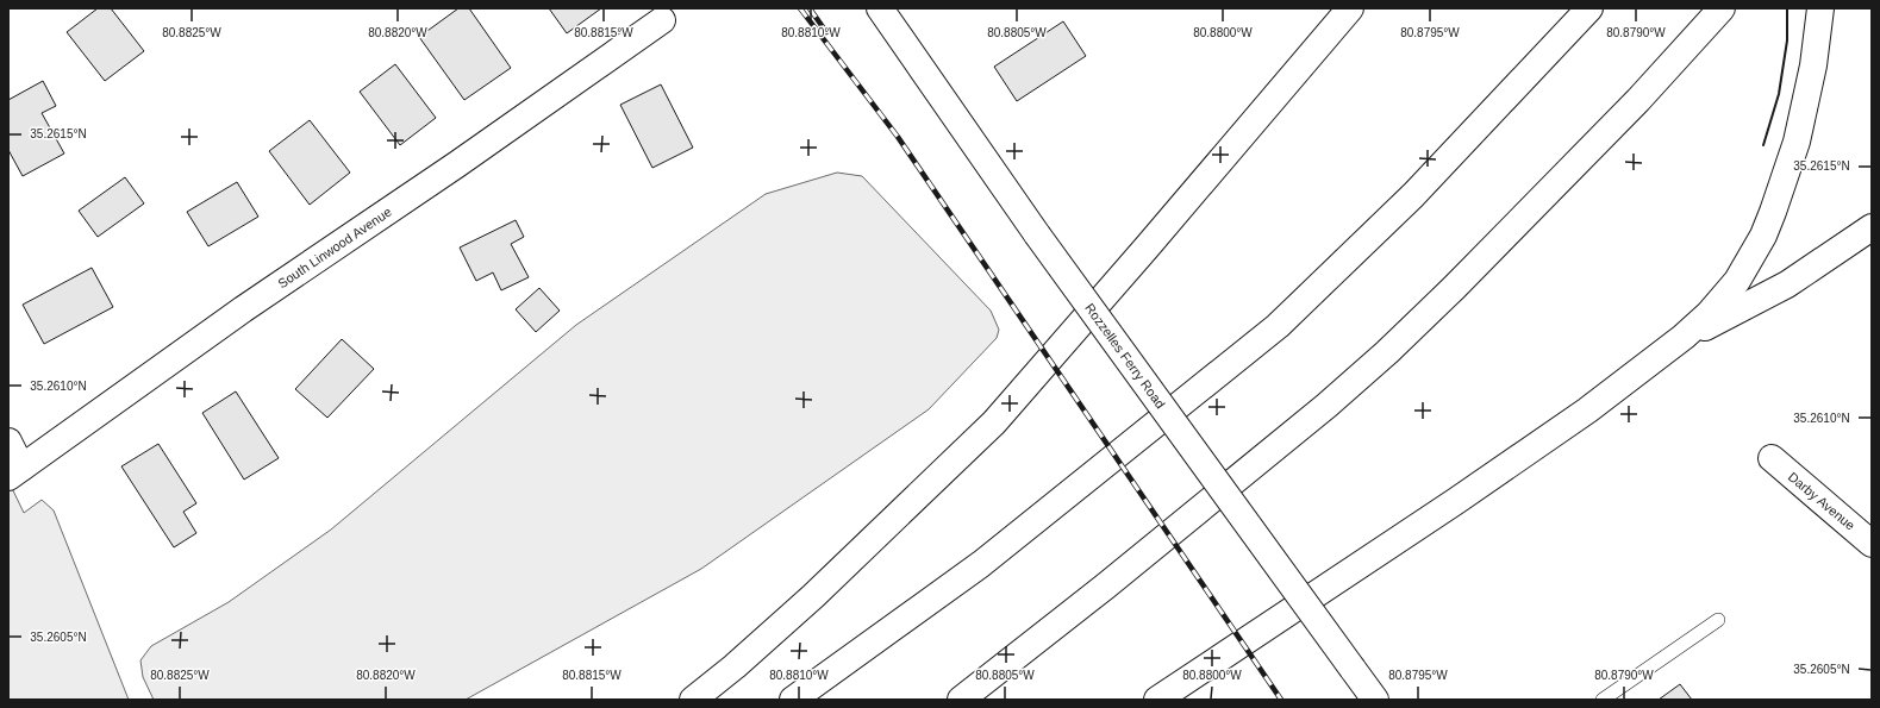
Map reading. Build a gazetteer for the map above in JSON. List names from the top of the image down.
{
  "streets": {
    "main road": ["South Linwood Avenue", "Rozzelles Ferry Road", "Darby Avenue"]
  },
  "coordinates": [
    "80.8825°W",
    "80.8820°W",
    "80.8815°W",
    "80.8810°W",
    "80.8805°W",
    "80.8800°W",
    "80.8795°W",
    "80.8790°W",
    "35.2615°N",
    "35.2610°N",
    "35.2605°N"
  ]
}
